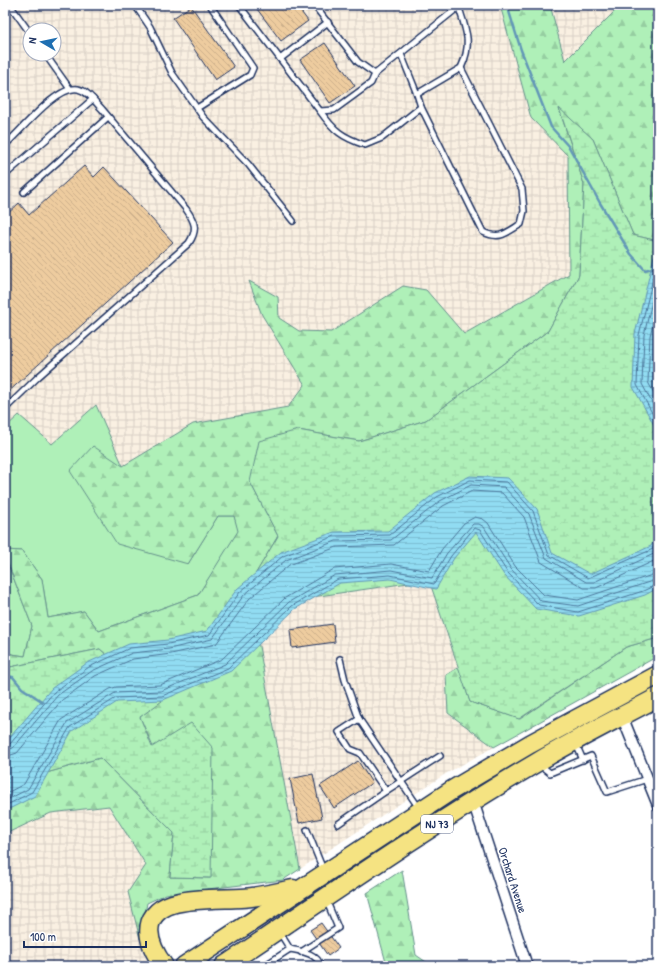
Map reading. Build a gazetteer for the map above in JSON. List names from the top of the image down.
{
  "streets": {
    "highway": ["NJ 73"],
    "street": ["Orchard Avenue"]
  },
  "crossings": [
    ["NJ 73", "Orchard Avenue"]
  ],
  "scale_bar": "100 m",
  "north": "left"
}
